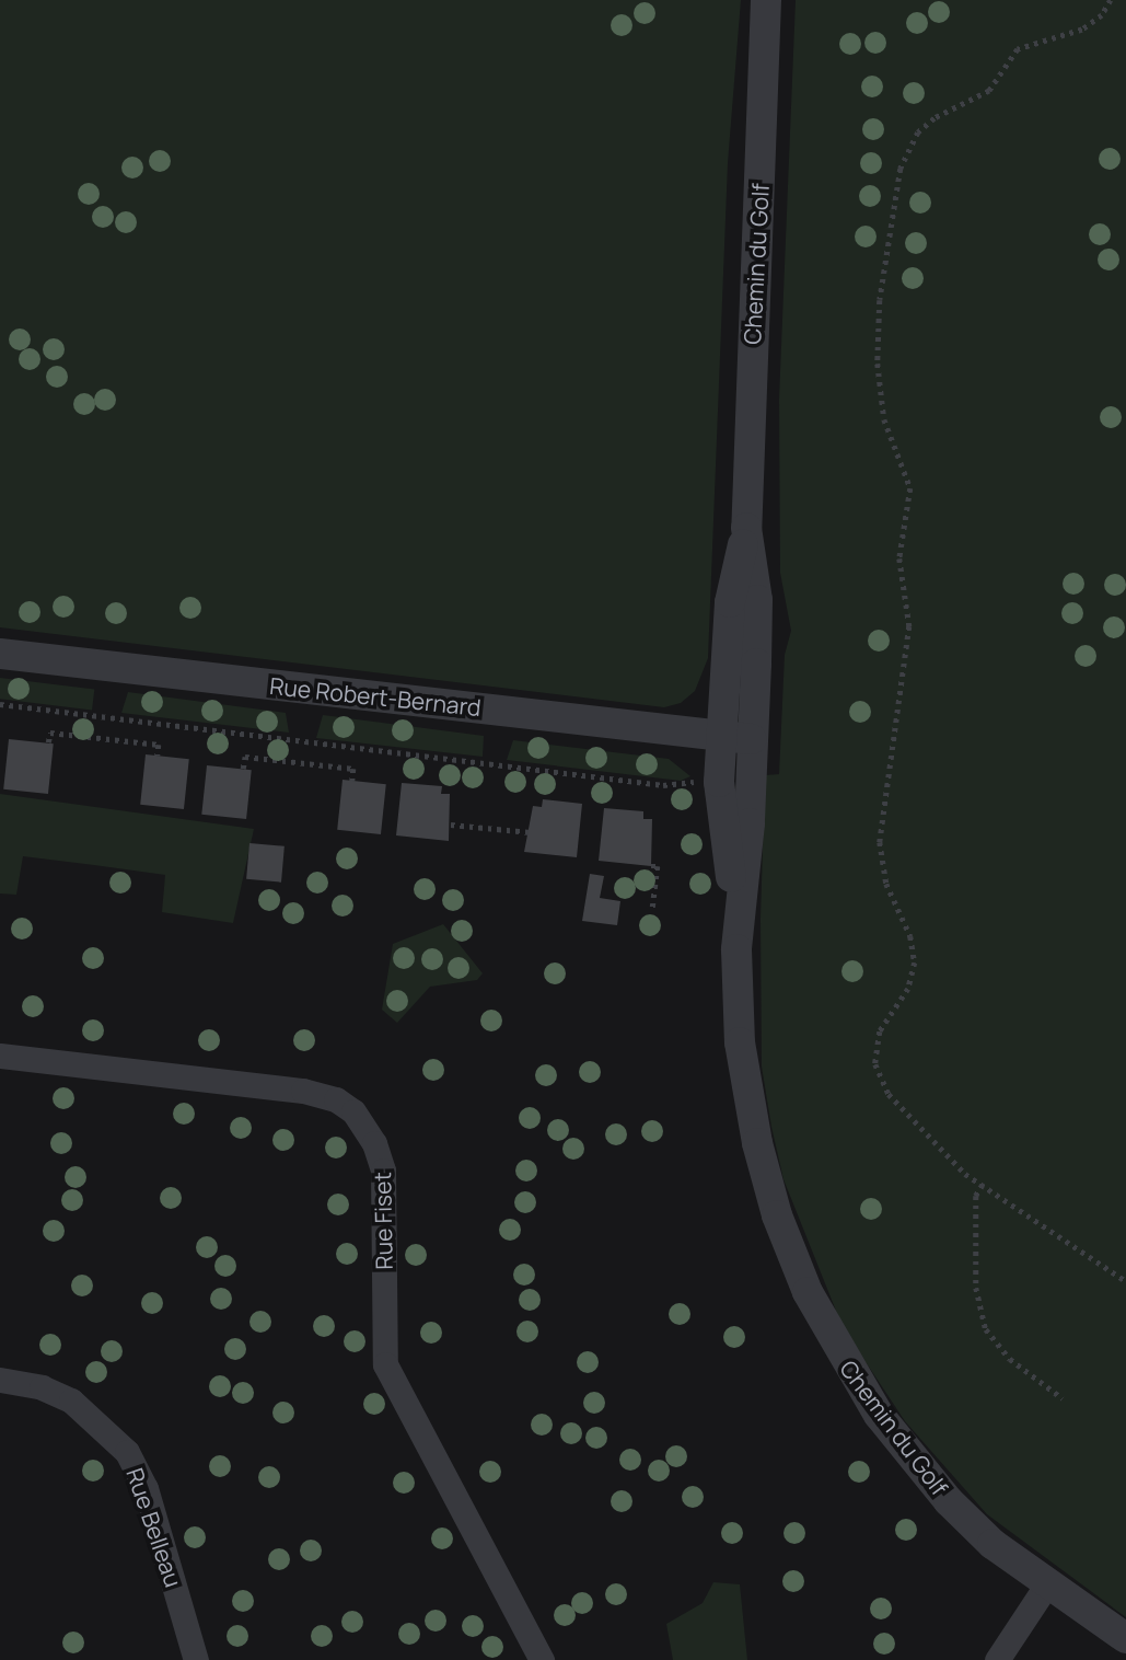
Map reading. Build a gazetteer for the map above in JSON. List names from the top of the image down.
{
  "streets": {
    "street": [
      "Chemin du Golf",
      "Rue Robert-Bernard",
      "Rue Fiset",
      "Rue Belleau"
    ]
  },
  "crossings": [
    ["Chemin du Golf", "Rue Robert-Bernard"]
  ]
}
